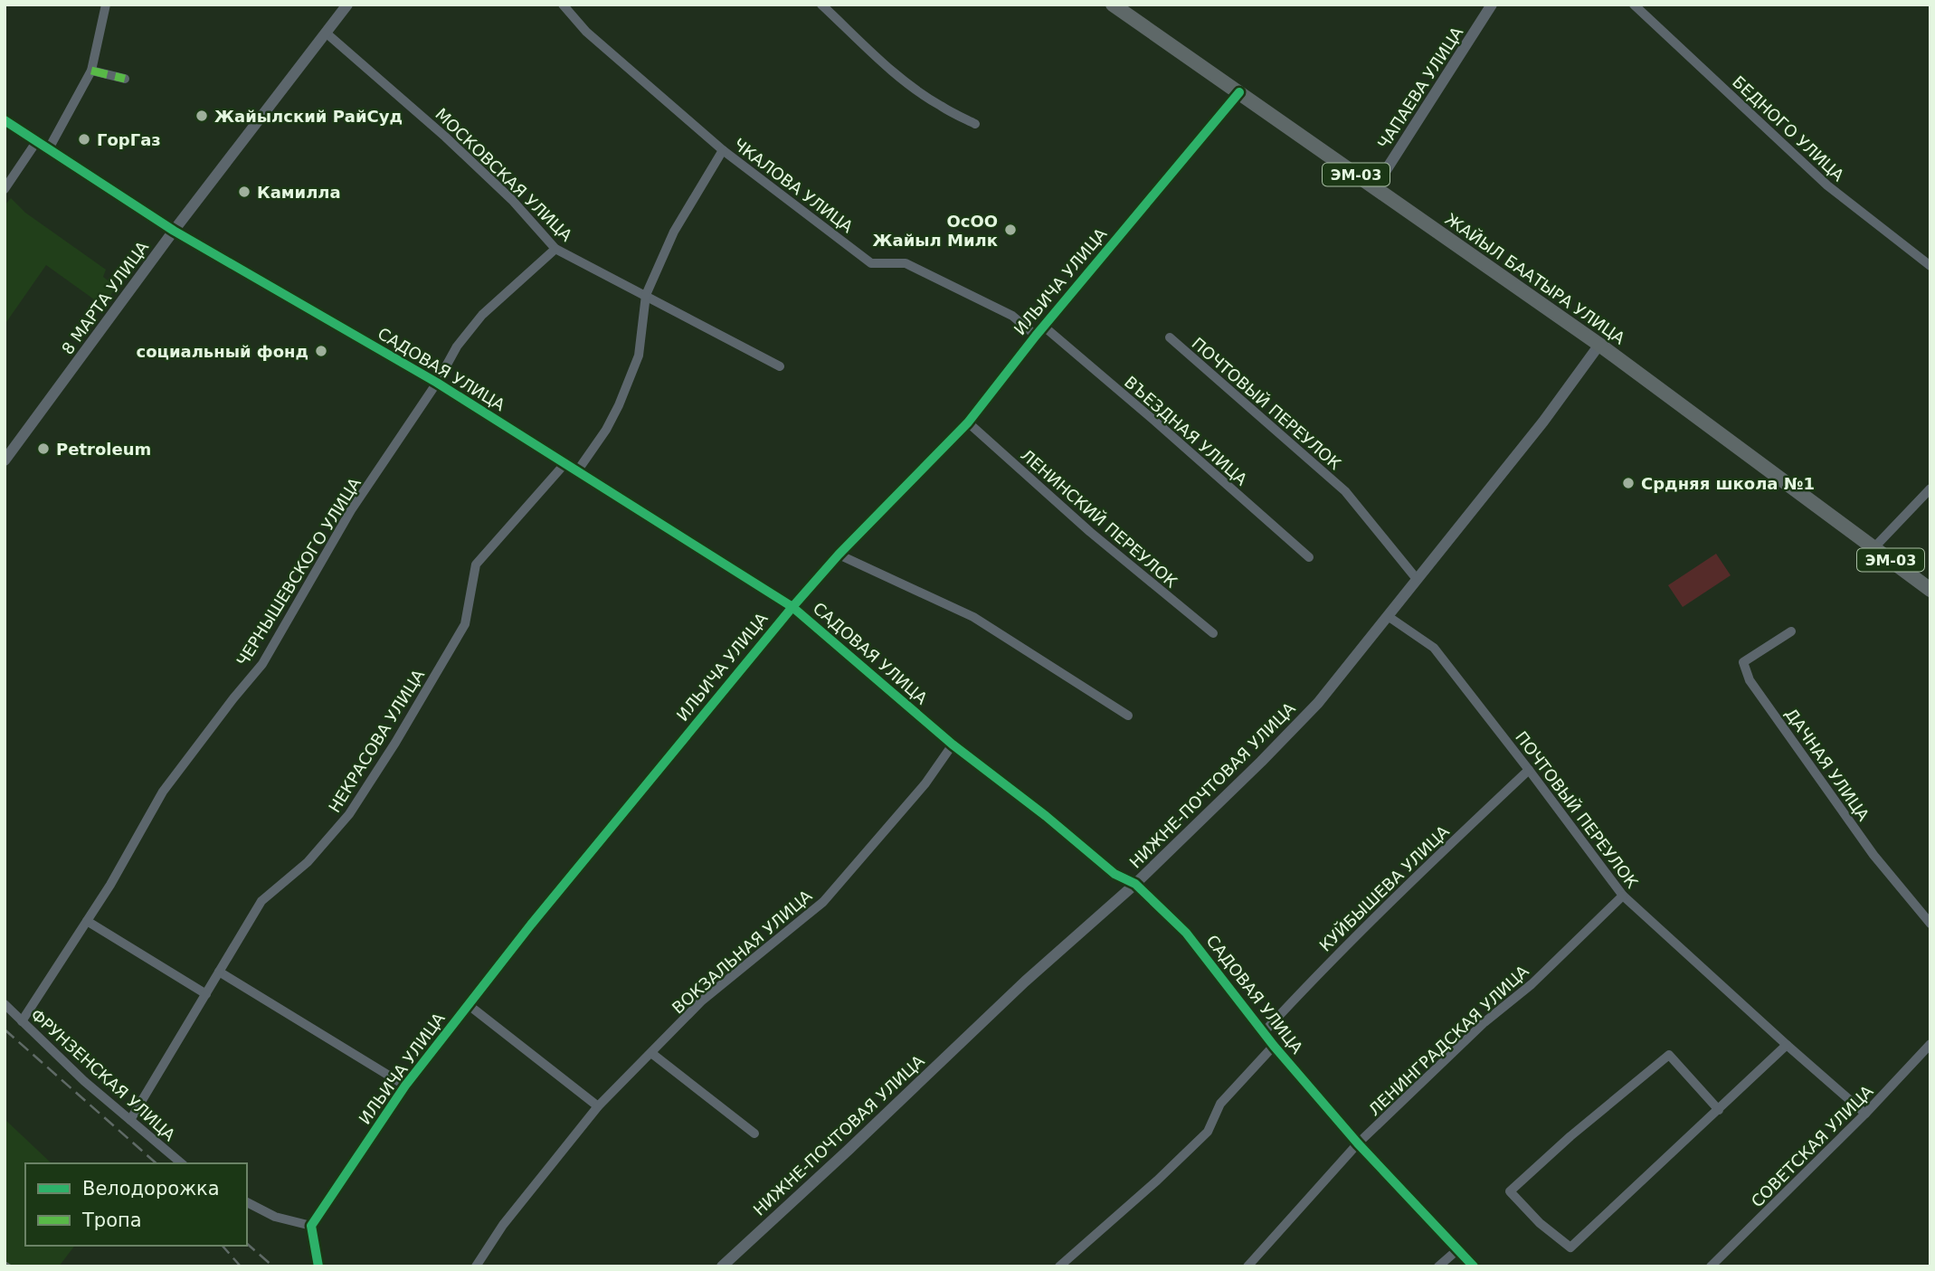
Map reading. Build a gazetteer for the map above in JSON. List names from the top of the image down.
{
  "streets": {
    "highway": ["ЭМ-03", "ЖАЙЫЛ БААТЫРА УЛИЦА"],
    "street": [
      "ЧАПАЕВА УЛИЦА",
      "БЕДНОГО УЛИЦА",
      "МОСКОВСКАЯ УЛИЦА",
      "ЧКАЛОВА УЛИЦА",
      "ИЛЬИЧА УЛИЦА",
      "8 МАРТА УЛИЦА",
      "САДОВАЯ УЛИЦА",
      "ПОЧТОВЫЙ ПЕРЕУЛОК",
      "ВЪЕЗДНАЯ УЛИЦА",
      "ЛЕНИНСКИЙ ПЕРЕУЛОК",
      "ЧЕРНЫШЕВСКОГО УЛИЦА",
      "НЕКРАСОВА УЛИЦА",
      "ДАЧНАЯ УЛИЦА",
      "НИЖНЕ-ПОЧТОВАЯ УЛИЦА",
      "КУЙБЫШЕВА УЛИЦА",
      "ВОКЗАЛЬНАЯ УЛИЦА",
      "ЛЕНИНГРАДСКАЯ УЛИЦА",
      "ФРУНЗЕНСКАЯ УЛИЦА",
      "СОВЕТСКАЯ УЛИЦА"
    ]
  },
  "crossings": [
    ["ЧАПАЕВА УЛИЦА", "ЖАЙЫЛ БААТЫРА УЛИЦА"],
    ["МОСКОВСКАЯ УЛИЦА", "8 МАРТА УЛИЦА"],
    ["МОСКОВСКАЯ УЛИЦА", "ЧЕРНЫШЕВСКОГО УЛИЦА"],
    ["ЧКАЛОВА УЛИЦА", "ИЛЬИЧА УЛИЦА"],
    ["ЖАЙЫЛ БААТЫРА УЛИЦА", "ИЛЬИЧА УЛИЦА"],
    ["ЖАЙЫЛ БААТЫРА УЛИЦА", "НИЖНЕ-ПОЧТОВАЯ УЛИЦА"],
    ["ИЛЬИЧА УЛИЦА", "САДОВАЯ УЛИЦА"],
    ["ИЛЬИЧА УЛИЦА", "ВЪЕЗДНАЯ УЛИЦА"],
    ["ИЛЬИЧА УЛИЦА", "ЛЕНИНСКИЙ ПЕРЕУЛОК"],
    ["8 МАРТА УЛИЦА", "САДОВАЯ УЛИЦА"],
    ["САДОВАЯ УЛИЦА", "ЧЕРНЫШЕВСКОГО УЛИЦА"],
    ["САДОВАЯ УЛИЦА", "НЕКРАСОВА УЛИЦА"],
    ["САДОВАЯ УЛИЦА", "НИЖНЕ-ПОЧТОВАЯ УЛИЦА"],
    ["САДОВАЯ УЛИЦА", "КУЙБЫШЕВА УЛИЦА"],
    ["САДОВАЯ УЛИЦА", "ВОКЗАЛЬНАЯ УЛИЦА"],
    ["САДОВАЯ УЛИЦА", "ЛЕНИНГРАДСКАЯ УЛИЦА"],
    ["ПОЧТОВЫЙ ПЕРЕУЛОК", "НИЖНЕ-ПОЧТОВАЯ УЛИЦА"],
    ["ПОЧТОВЫЙ ПЕРЕУЛОК", "КУЙБЫШЕВА УЛИЦА"],
    ["ПОЧТОВЫЙ ПЕРЕУЛОК", "ЛЕНИНГРАДСКАЯ УЛИЦА"],
    ["ПОЧТОВЫЙ ПЕРЕУЛОК", "СОВЕТСКАЯ УЛИЦА"],
    ["ЧЕРНЫШЕВСКОГО УЛИЦА", "ФРУНЗЕНСКАЯ УЛИЦА"],
    ["НЕКРАСОВА УЛИЦА", "ФРУНЗЕНСКАЯ УЛИЦА"]
  ],
  "places": [
    "Жайылский РайСуд",
    "ГорГаз",
    "Камилла",
    "ОсОО Жайыл Милк",
    "социальный фонд",
    "Petroleum",
    "Срдняя школа №1"
  ],
  "legend": ["Велодорожка", "Тропа"]
}
